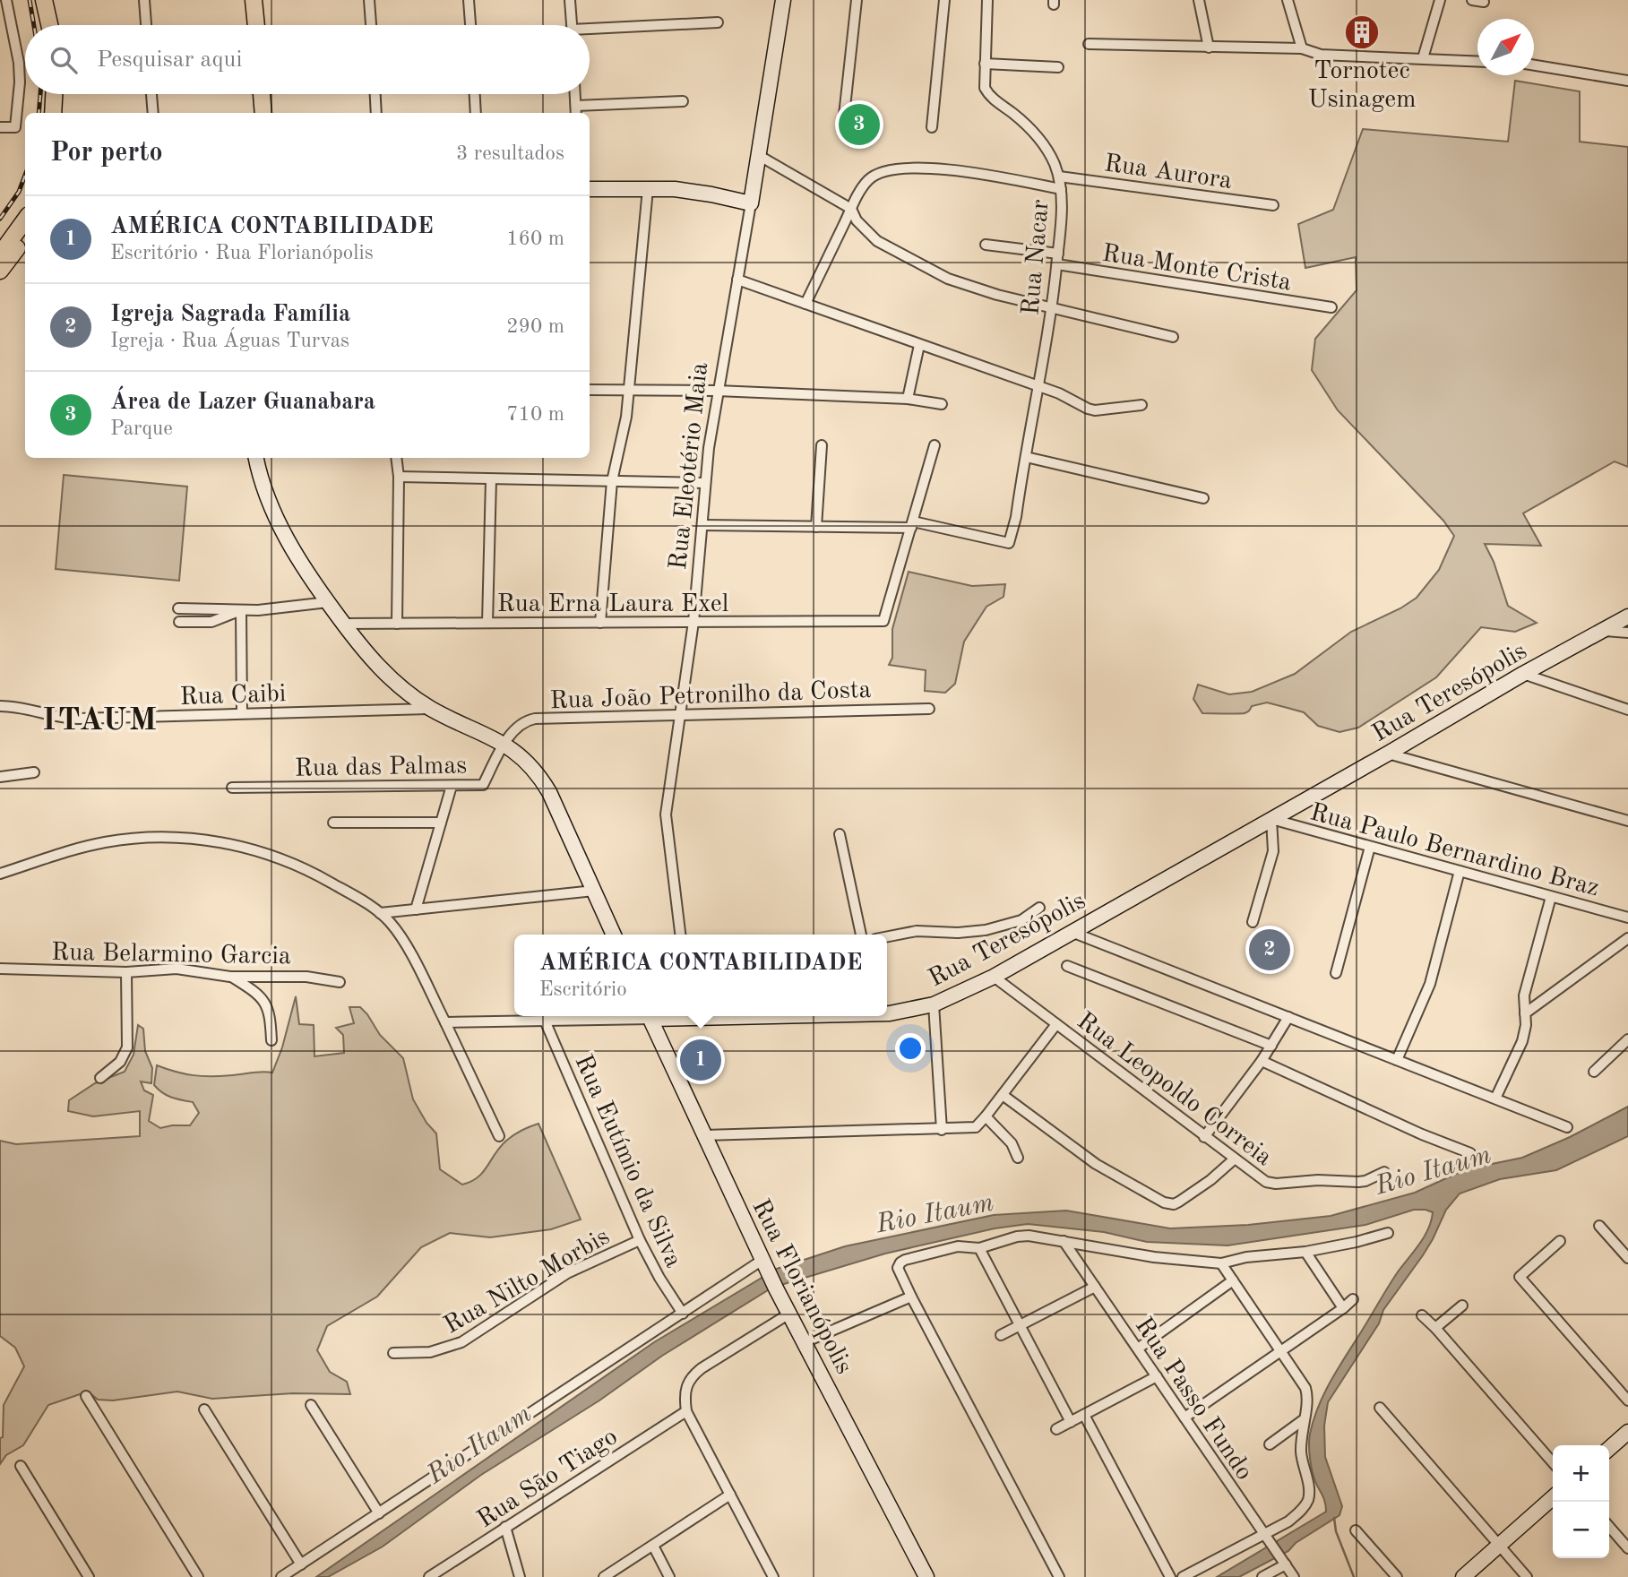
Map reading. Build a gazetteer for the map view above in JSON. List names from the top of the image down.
{
  "streets": {
    "main road": ["Rua Eleotério Maia", "Rua Teresópolis", "Rua Florianópolis"],
    "street": [
      "Rua Aurora",
      "Rua Nacar",
      "Rua Monte Crista",
      "Rua Erna Laura Exel",
      "Rua Caibi",
      "Rua João Petronilho da Costa",
      "Rua das Palmas",
      "Rua Paulo Bernardino Braz",
      "Rua Belarmino Garcia",
      "Rua Leopoldo Correia",
      "Rua Eutímio da Silva",
      "Rua Nilto Morbis",
      "Rua Passo Fundo",
      "Rua São Tiago"
    ]
  },
  "crossings": [
    ["Rua Aurora", "Rua Nacar"],
    ["Rua Nacar", "Rua Monte Crista"],
    ["Rua Nacar", "Rua Erna Laura Exel"],
    ["Rua Eleotério Maia", "Rua Erna Laura Exel"],
    ["Rua Eleotério Maia", "Rua João Petronilho da Costa"],
    ["Rua Teresópolis", "Rua Paulo Bernardino Braz"],
    ["Rua Teresópolis", "Rua Leopoldo Correia"],
    ["Rua Teresópolis", "Rua Eutímio da Silva"],
    ["Rua João Petronilho da Costa", "Rua das Palmas"],
    ["Rua Eutímio da Silva", "Rua Nilto Morbis"]
  ],
  "districts": ["ITAUM"],
  "water": ["Rio Itaum"],
  "places": {
    "building": ["Tornotec Usinagem"]
  },
  "north": "top right",
  "page": {
    "search": "Pesquisar aqui",
    "pins": ["3", "2", "1"],
    "heading": ["Por perto", "3 resultados"],
    "list": [
      {
        "mark": "1",
        "name": "AMÉRICA CONTABILIDADE",
        "note": "Escritório · Rua Florianópolis",
        "value": "160 m"
      },
      {
        "mark": "2",
        "name": "Igreja Sagrada Família",
        "note": "Igreja · Rua Águas Turvas",
        "value": "290 m"
      },
      {
        "mark": "3",
        "name": "Área de Lazer Guanabara",
        "note": "Parque",
        "value": "710 m"
      }
    ],
    "popup": ["AMÉRICA CONTABILIDADE", "Escritório"],
    "map_buttons": ["+", "−"]
  }
}
